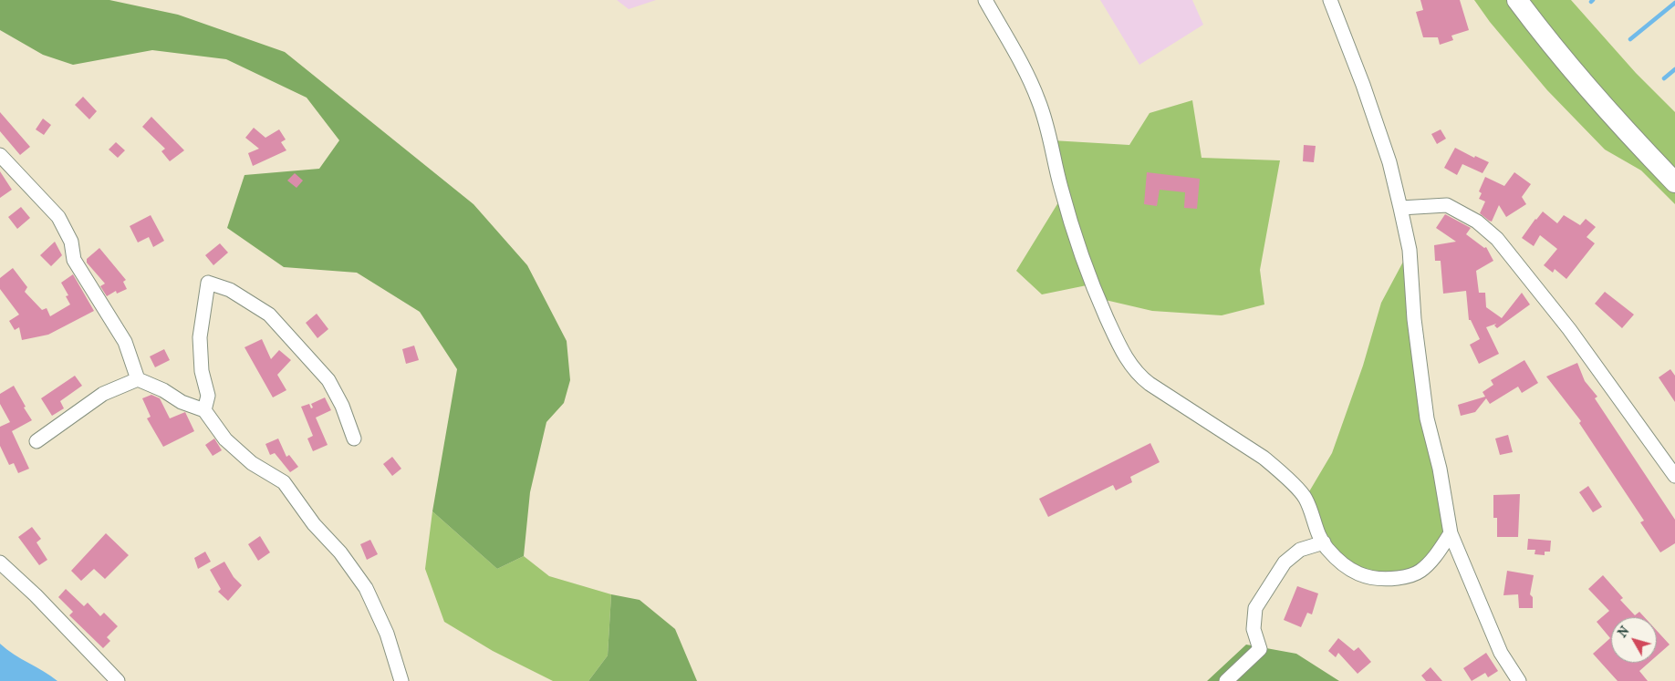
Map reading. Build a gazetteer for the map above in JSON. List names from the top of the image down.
{
  "north": "top left"
}
